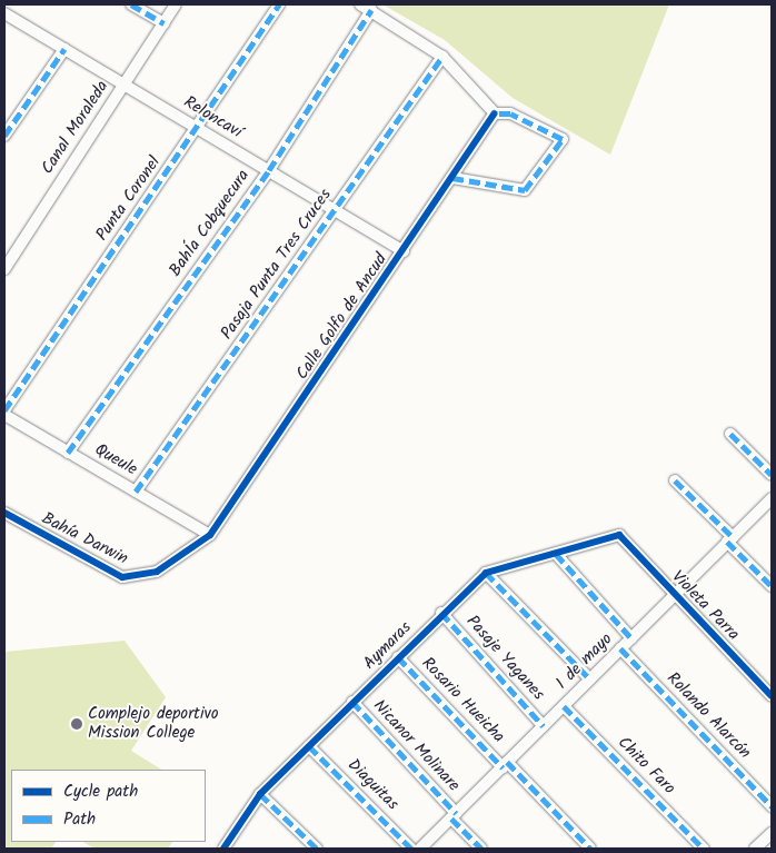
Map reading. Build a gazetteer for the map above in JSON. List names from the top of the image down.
{
  "streets": {
    "street": [
      "Reloncaví",
      "Canal Moraleda",
      "Punta Coronel",
      "BahÍa Cobquecura",
      "Pasaja Punta Tres Cruces",
      "Calle Golfo de Ancud",
      "Queule",
      "Bahía Darwin",
      "Violeta Parra",
      "Aymaras",
      "Pasaje Yaganes",
      "1 de mayo",
      "Rosario Hueicha",
      "Rolando Alarcón",
      "Nicanor Molinare",
      "Chito Faro",
      "Diaguitas"
    ]
  },
  "crossings": [
    ["Reloncaví", "Canal Moraleda"],
    ["Reloncaví", "Punta Coronel"],
    ["Reloncaví", "BahÍa Cobquecura"],
    ["Reloncaví", "Pasaja Punta Tres Cruces"],
    ["Reloncaví", "Calle Golfo de Ancud"],
    ["BahÍa Cobquecura", "Queule"],
    ["Pasaja Punta Tres Cruces", "Queule"],
    ["Calle Golfo de Ancud", "Queule"],
    ["Calle Golfo de Ancud", "Bahía Darwin"],
    ["Queule", "Bahía Darwin"],
    ["Violeta Parra", "Aymaras"],
    ["Violeta Parra", "1 de mayo"],
    ["Aymaras", "Pasaje Yaganes"],
    ["Aymaras", "Rosario Hueicha"],
    ["Aymaras", "Nicanor Molinare"],
    ["Aymaras", "Diaguitas"],
    ["Pasaje Yaganes", "1 de mayo"],
    ["1 de mayo", "Rosario Hueicha"],
    ["1 de mayo", "Rolando Alarcón"],
    ["1 de mayo", "Nicanor Molinare"],
    ["1 de mayo", "Chito Faro"]
  ],
  "places": ["Complejo deportivo Mission College"],
  "legend": ["Cycle path", "Path"]
}
